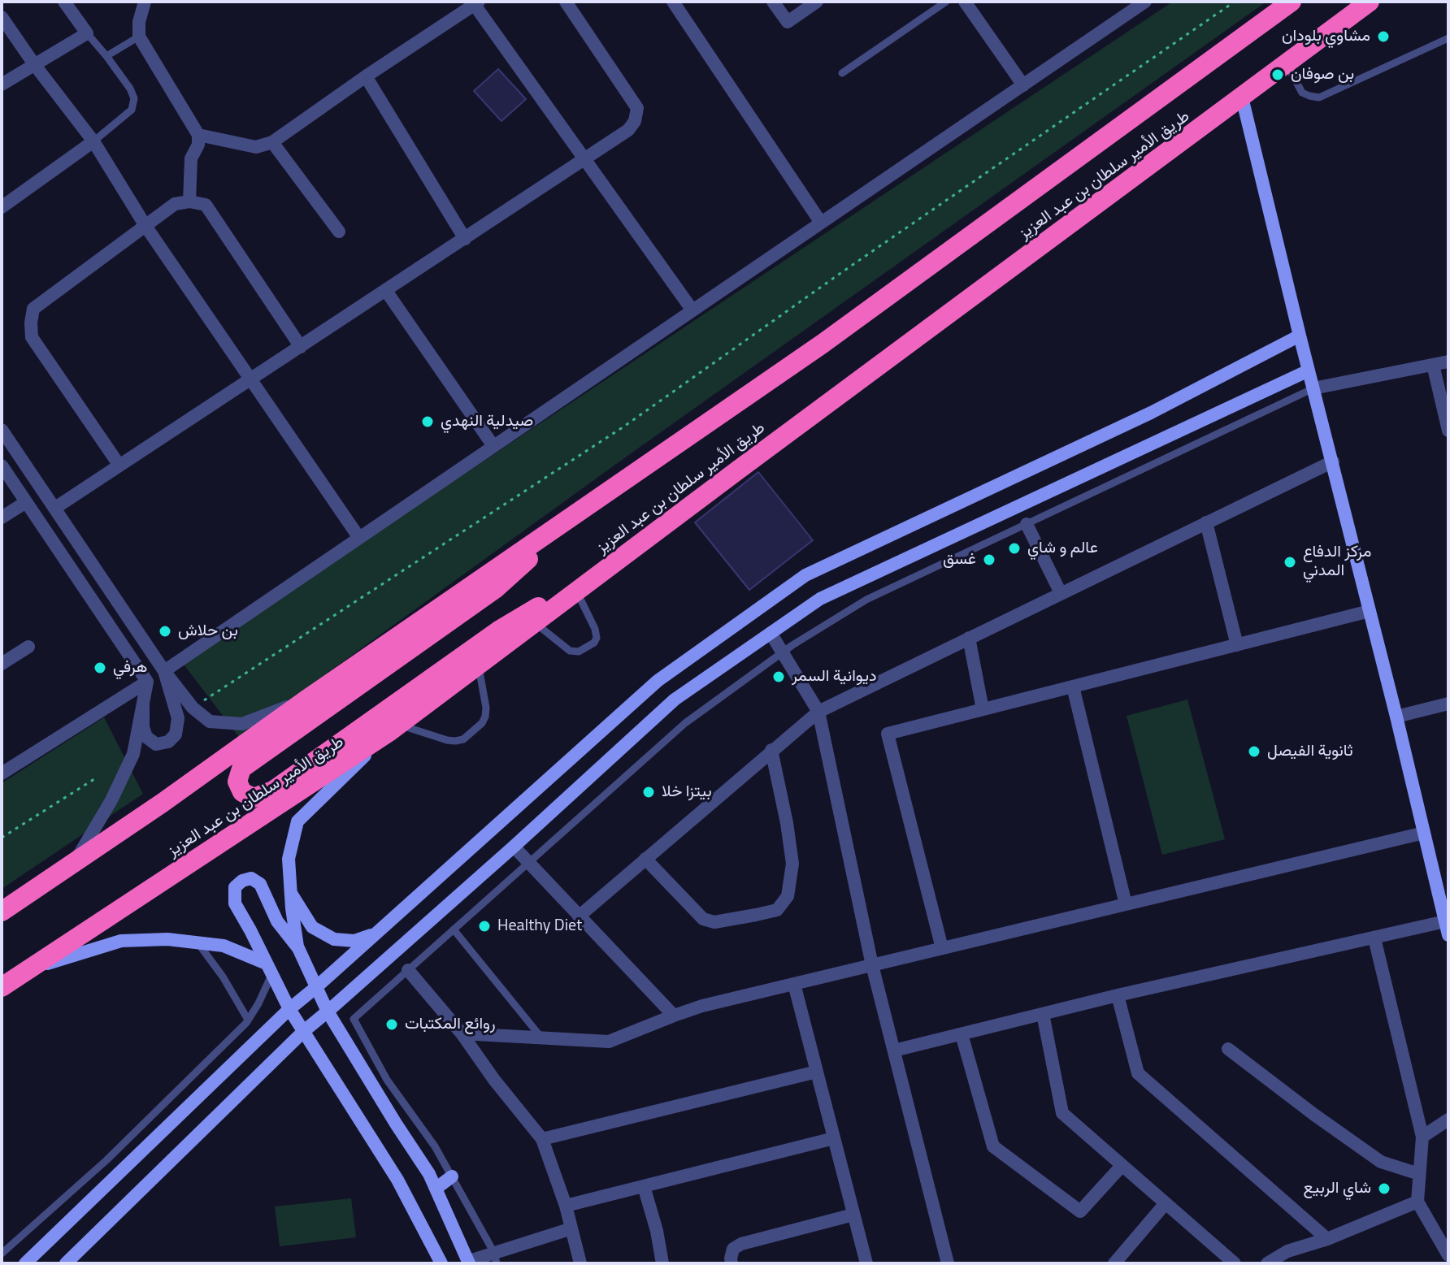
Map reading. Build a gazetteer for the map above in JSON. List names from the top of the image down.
{
  "streets": {
    "highway": ["طريق الأمير سلطان بن عبد العزيز"]
  },
  "places": [
    "مشاوي بلودان",
    "بن صوفان",
    "صيدلية النهدي",
    "عالم و شاي",
    "غسق",
    "مركز الدفاع المدني",
    "بن حلاش",
    "هرفي",
    "ديوانية السمر",
    "ثانوية الفيصل",
    "بيتزا خلا",
    "Healthy Diet",
    "روائع المكتبات",
    "شاي الربيع"
  ]
}
